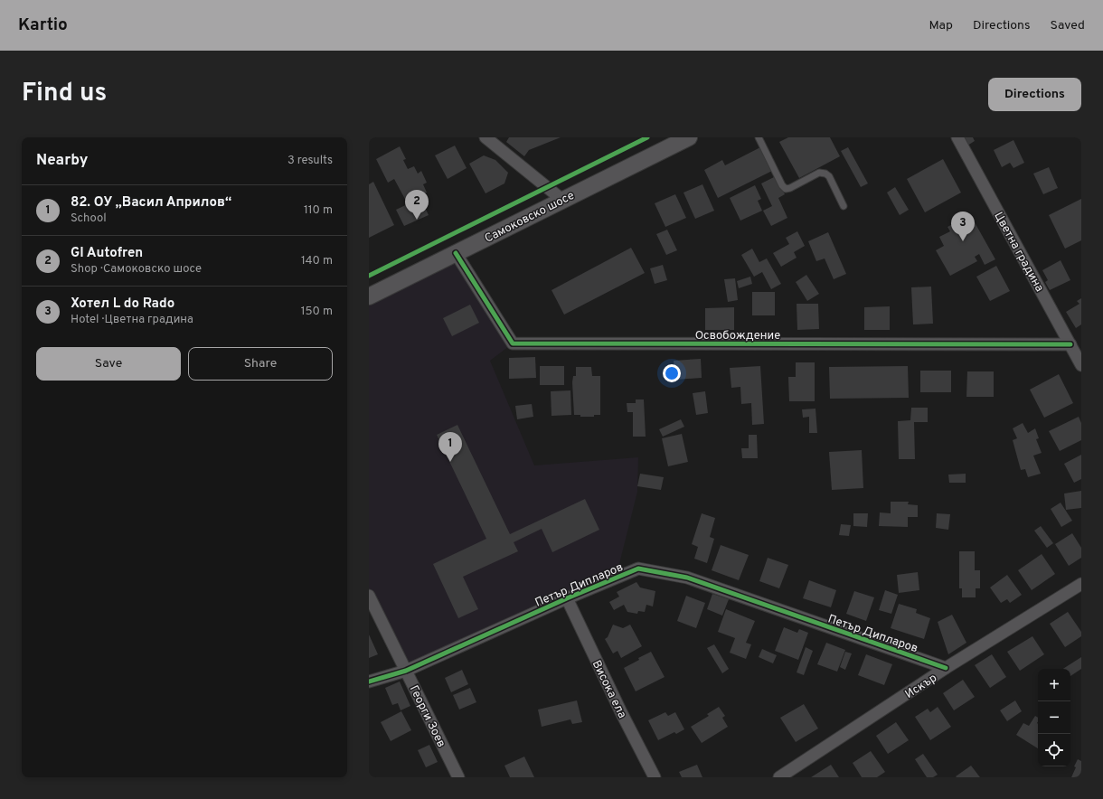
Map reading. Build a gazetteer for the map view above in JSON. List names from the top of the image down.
{
  "streets": {
    "main road": ["Самоковско шосе"],
    "street": [
      "Цветна градина",
      "Освобождение",
      "Петър Дипларов",
      "Искър",
      "Висока ела",
      "Георги Зоев"
    ]
  },
  "crossings": [
    ["Самоковско шосе", "Освобождение"],
    ["Цветна градина", "Освобождение"],
    ["Петър Дипларов", "Искър"],
    ["Петър Дипларов", "Висока ела"],
    ["Петър Дипларов", "Георги Зоев"]
  ],
  "page": {
    "header": "Kartio",
    "nav": ["Map", "Directions", "Saved"],
    "title": "Find us",
    "buttons": [
      "Directions",
      ["Save", "Share"]
    ],
    "heading": ["Nearby", "3 results"],
    "list": [
      {
        "mark": "1",
        "name": "82. ОУ „Васил Априлов“",
        "note": "School",
        "value": "110 m"
      },
      {
        "mark": "2",
        "name": "GI Autofren",
        "note": "Shop · Самоковско шосе",
        "value": "140 m"
      },
      {
        "mark": "3",
        "name": "Хотел L do Rado",
        "note": "Hotel · Цветна градина",
        "value": "150 m"
      }
    ],
    "pins": ["2", "3", "1"],
    "map_buttons": ["+", "−"]
  }
}
